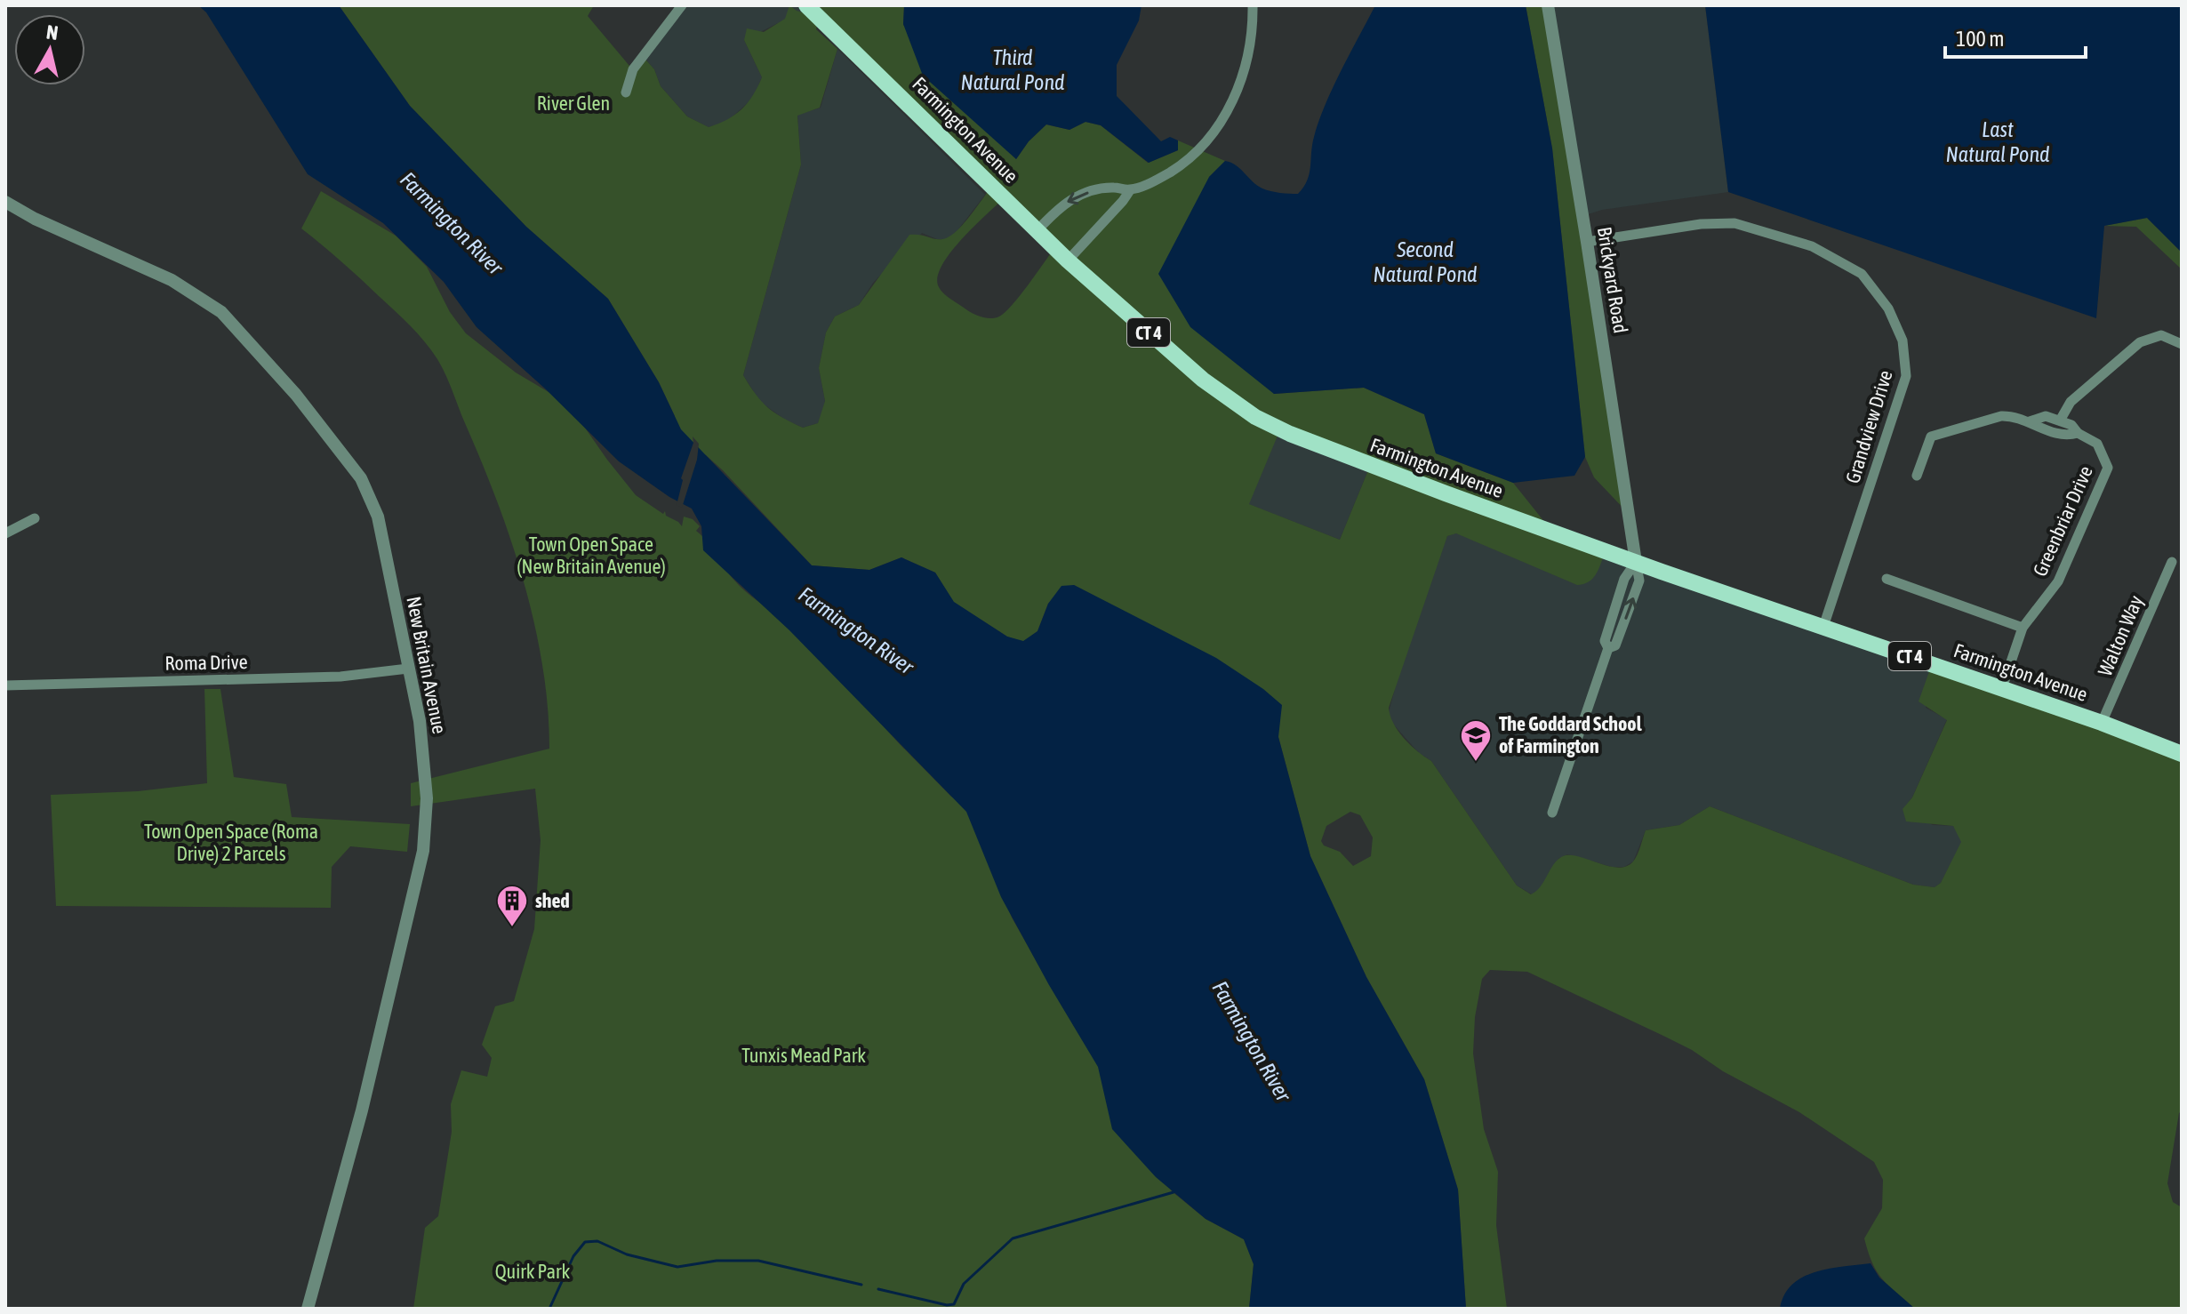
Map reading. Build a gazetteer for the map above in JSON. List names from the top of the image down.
{
  "streets": {
    "main road": ["Farmington Avenue", "CT 4"],
    "street": [
      "Brickyard Road",
      "Grandview Drive",
      "Greenbriar Drive",
      "Walton Way",
      "Roma Drive",
      "New Britain Avenue"
    ]
  },
  "crossings": [
    ["Farmington Avenue", "Brickyard Road"],
    ["Farmington Avenue", "Grandview Drive"],
    ["Farmington Avenue", "Greenbriar Drive"],
    ["Farmington Avenue", "Walton Way"],
    ["Brickyard Road", "Grandview Drive"],
    ["Roma Drive", "New Britain Avenue"]
  ],
  "water": [
    "Third Natural Pond",
    "Last Natural Pond",
    "Farmington River",
    "Second Natural Pond"
  ],
  "parks": [
    "River Glen",
    "Town Open Space (New Britain Avenue)",
    "Town Open Space (Roma Drive) 2 Parcels",
    "Tunxis Mead Park",
    "Quirk Park"
  ],
  "places": {
    "school or university": ["The Goddard School of Farmington"],
    "building": ["shed"]
  },
  "scale_bar": "100 m",
  "north": "top"
}
